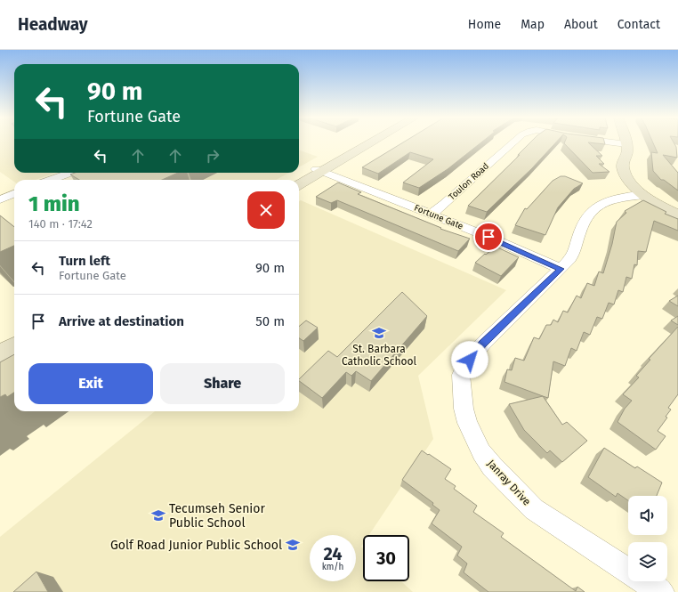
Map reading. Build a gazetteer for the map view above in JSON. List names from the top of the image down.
{
  "streets": {
    "street": ["Toulon Road", "Fortune Gate", "Janray Drive"]
  },
  "crossings": [
    ["Toulon Road", "Fortune Gate"],
    ["Fortune Gate", "Janray Drive"]
  ],
  "places": {
    "school or university": ["St. Barbara Catholic School", "Tecumseh Senior Public School", "Golf Road Junior Public School"]
  },
  "page": {
    "header": "Headway",
    "nav": [
      "Home",
      "Map",
      "About",
      "Contact"
    ],
    "turn": ["90 m", "Fortune Gate"],
    "heading": ["1 min", "140 m · 17:42"],
    "list": [
      {
        "name": "Turn left",
        "note": "Fortune Gate",
        "value": "90 m"
      },
      {
        "name": "Arrive at destination",
        "value": "50 m"
      }
    ],
    "buttons": ["Exit", "Share"],
    "speed": "24 km/h",
    "limit": "30"
  }
}
